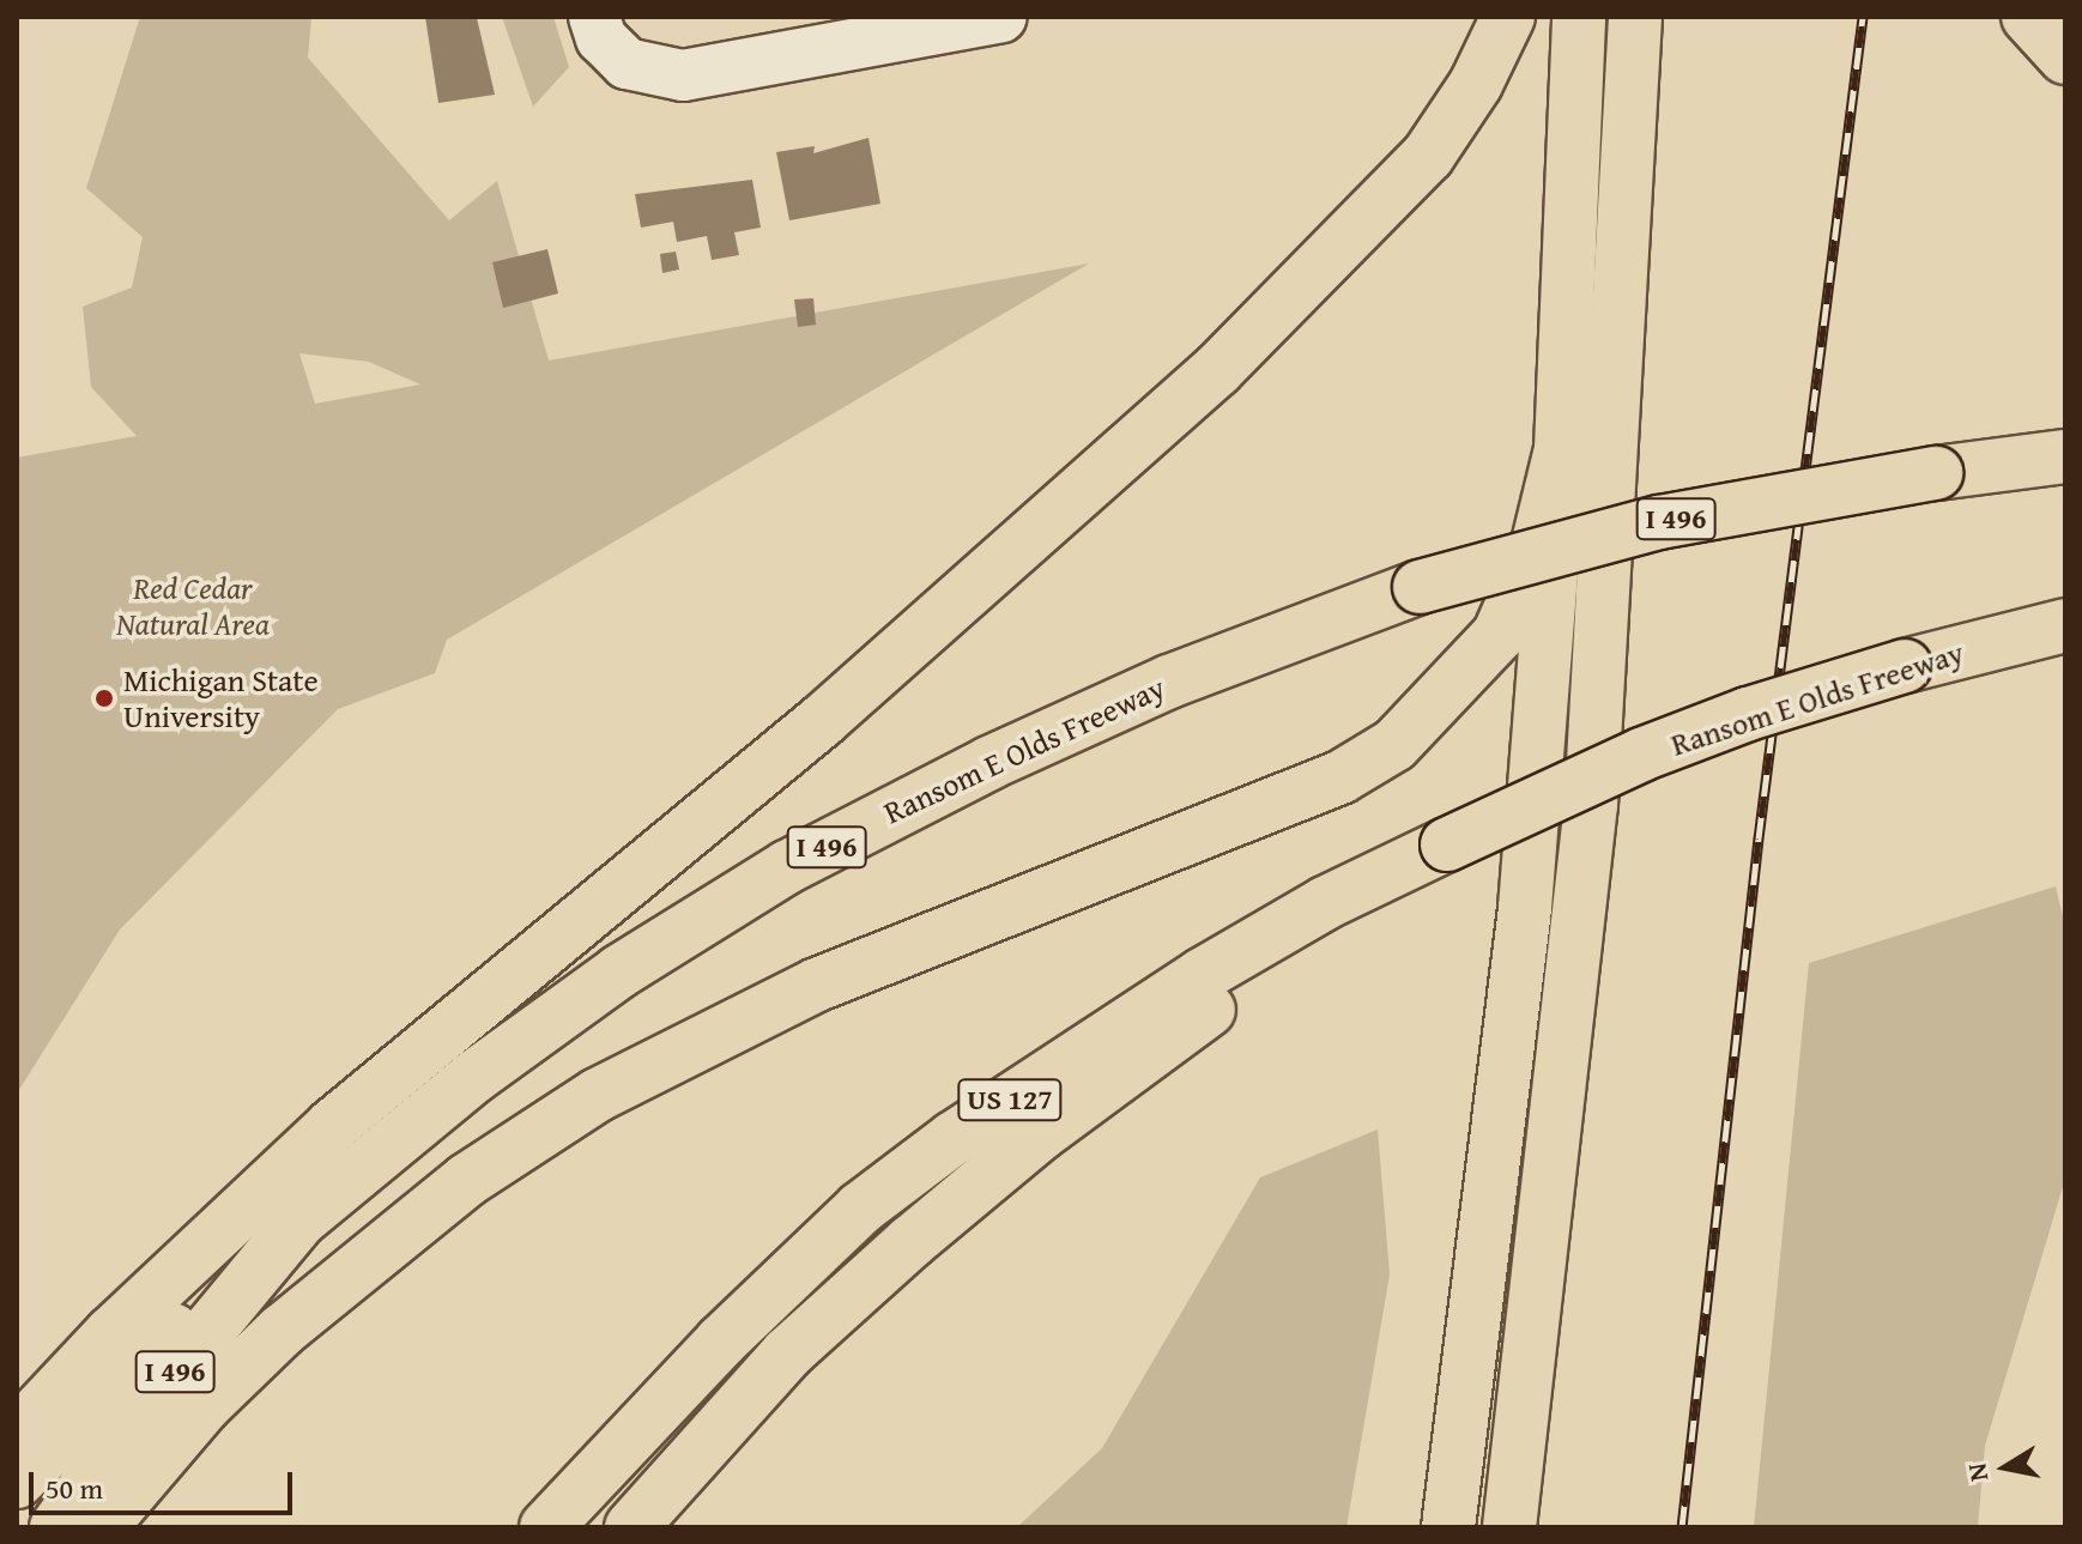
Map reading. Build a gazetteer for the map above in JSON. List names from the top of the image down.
{
  "streets": {
    "highway": ["I 496", "Ransom E Olds Freeway", "US 127"]
  },
  "crossings": [
    ["Ransom E Olds Freeway", "US 127"]
  ],
  "parks": ["Red Cedar Natural Area"],
  "places": ["Michigan State University"],
  "scale_bar": "50 m",
  "north": "left"
}
